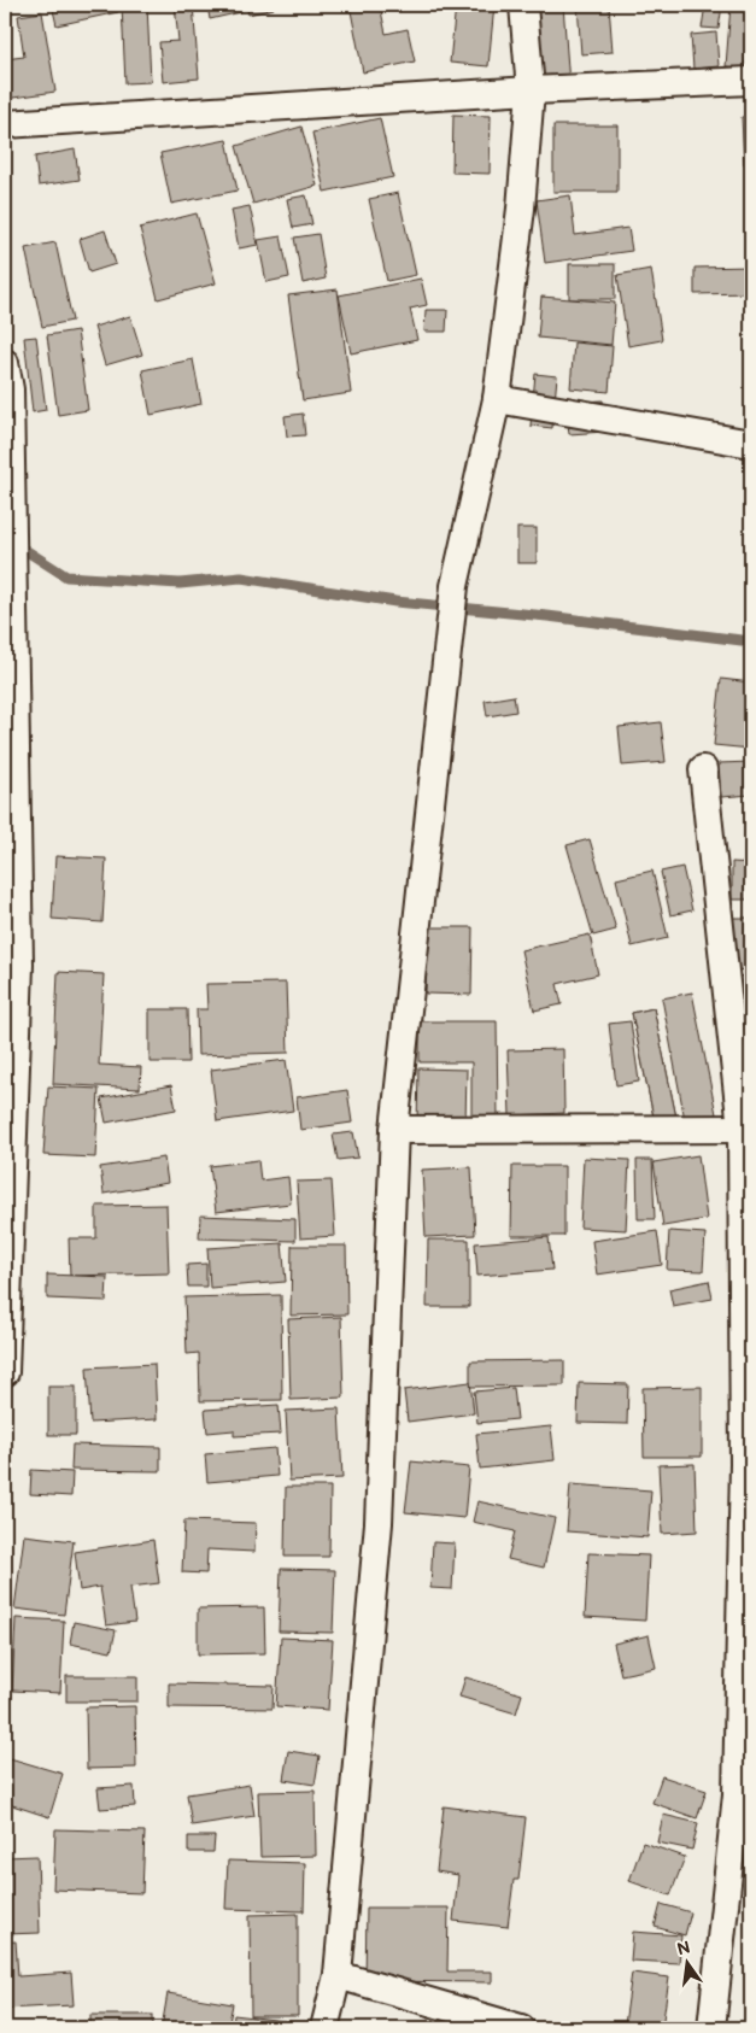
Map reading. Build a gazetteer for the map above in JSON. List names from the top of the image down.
{
  "north": "top"
}
